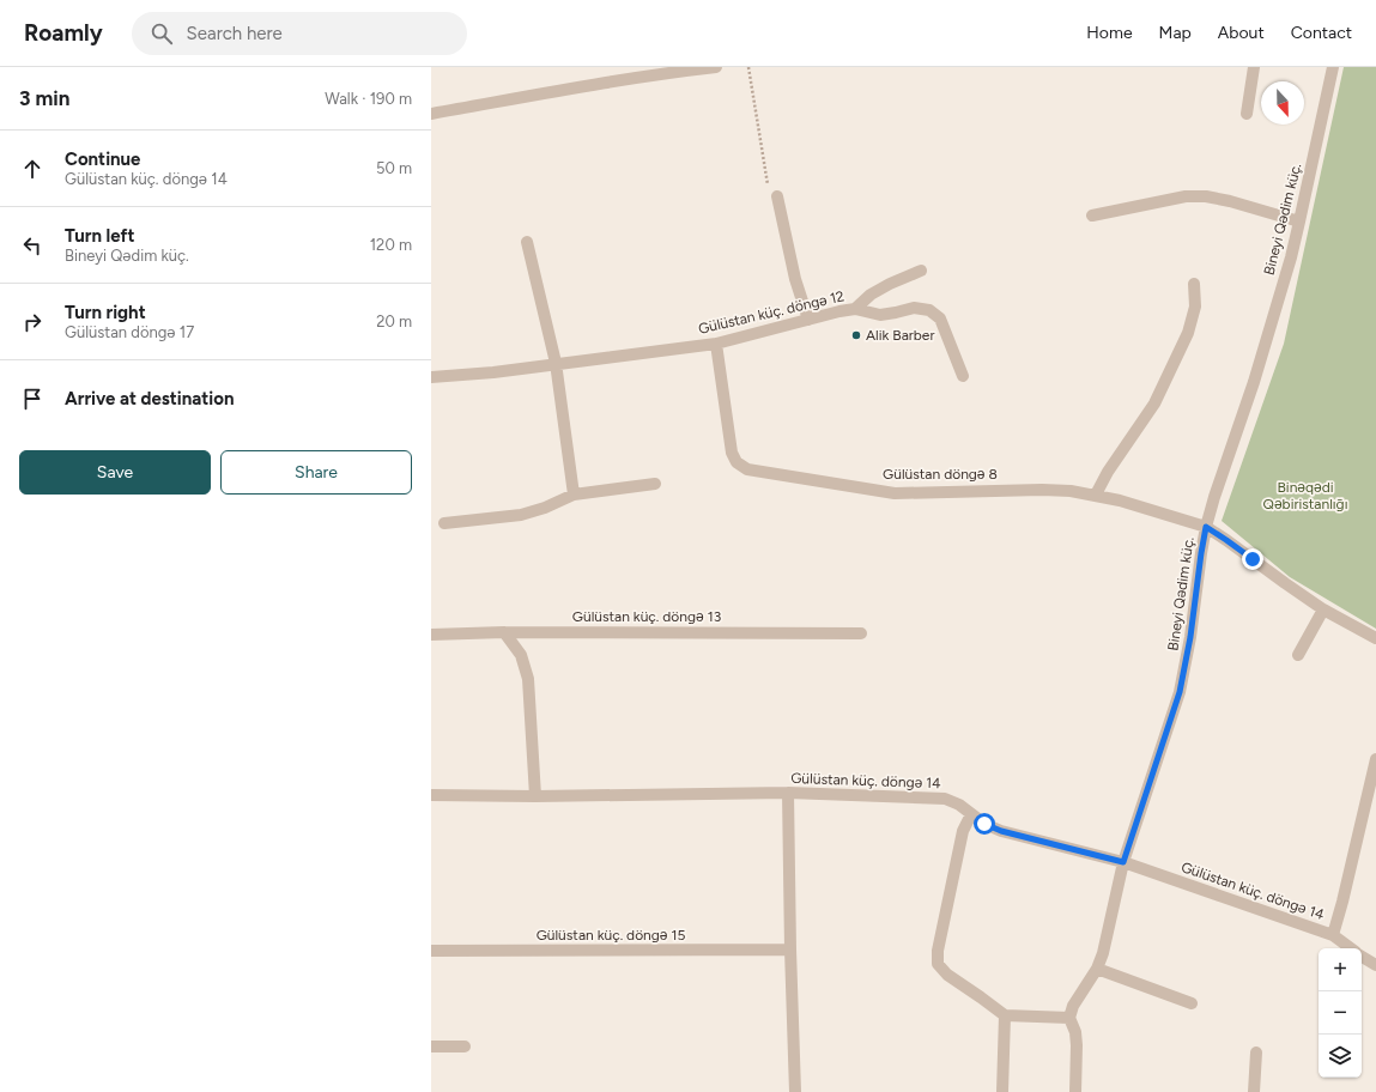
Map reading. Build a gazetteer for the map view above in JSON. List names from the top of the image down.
{
  "streets": {
    "street": [
      "Bineyi Qədim küç.",
      "Gülüstan küç. döngə 12",
      "Gülüstan döngə 8",
      "Gülüstan küç. döngə 13",
      "Gülüstan küç. döngə 14",
      "Gülüstan küç. döngə 15"
    ]
  },
  "crossings": [
    ["Bineyi Qədim küç.", "Gülüstan döngə 8"],
    ["Bineyi Qədim küç.", "Gülüstan küç. döngə 14"],
    ["Gülüstan küç. döngə 12", "Gülüstan döngə 8"]
  ],
  "parks": ["Binəqədi Qəbiristanlığı"],
  "places": ["Alik Barber"],
  "north": "bottom",
  "page": {
    "header": "Roamly",
    "search": "Search here",
    "nav": [
      "Home",
      "Map",
      "About",
      "Contact"
    ],
    "heading": ["3 min", "Walk · 190 m"],
    "list": [
      ["Continue", "Gülüstan küç. döngə 14", "50 m"],
      ["Turn left", "Bineyi Qədim küç.", "120 m"],
      ["Turn right", "Gülüstan döngə 17", "20 m"],
      "Arrive at destination"
    ],
    "buttons": ["Save", "Share"],
    "map_buttons": ["+", "−"]
  }
}
